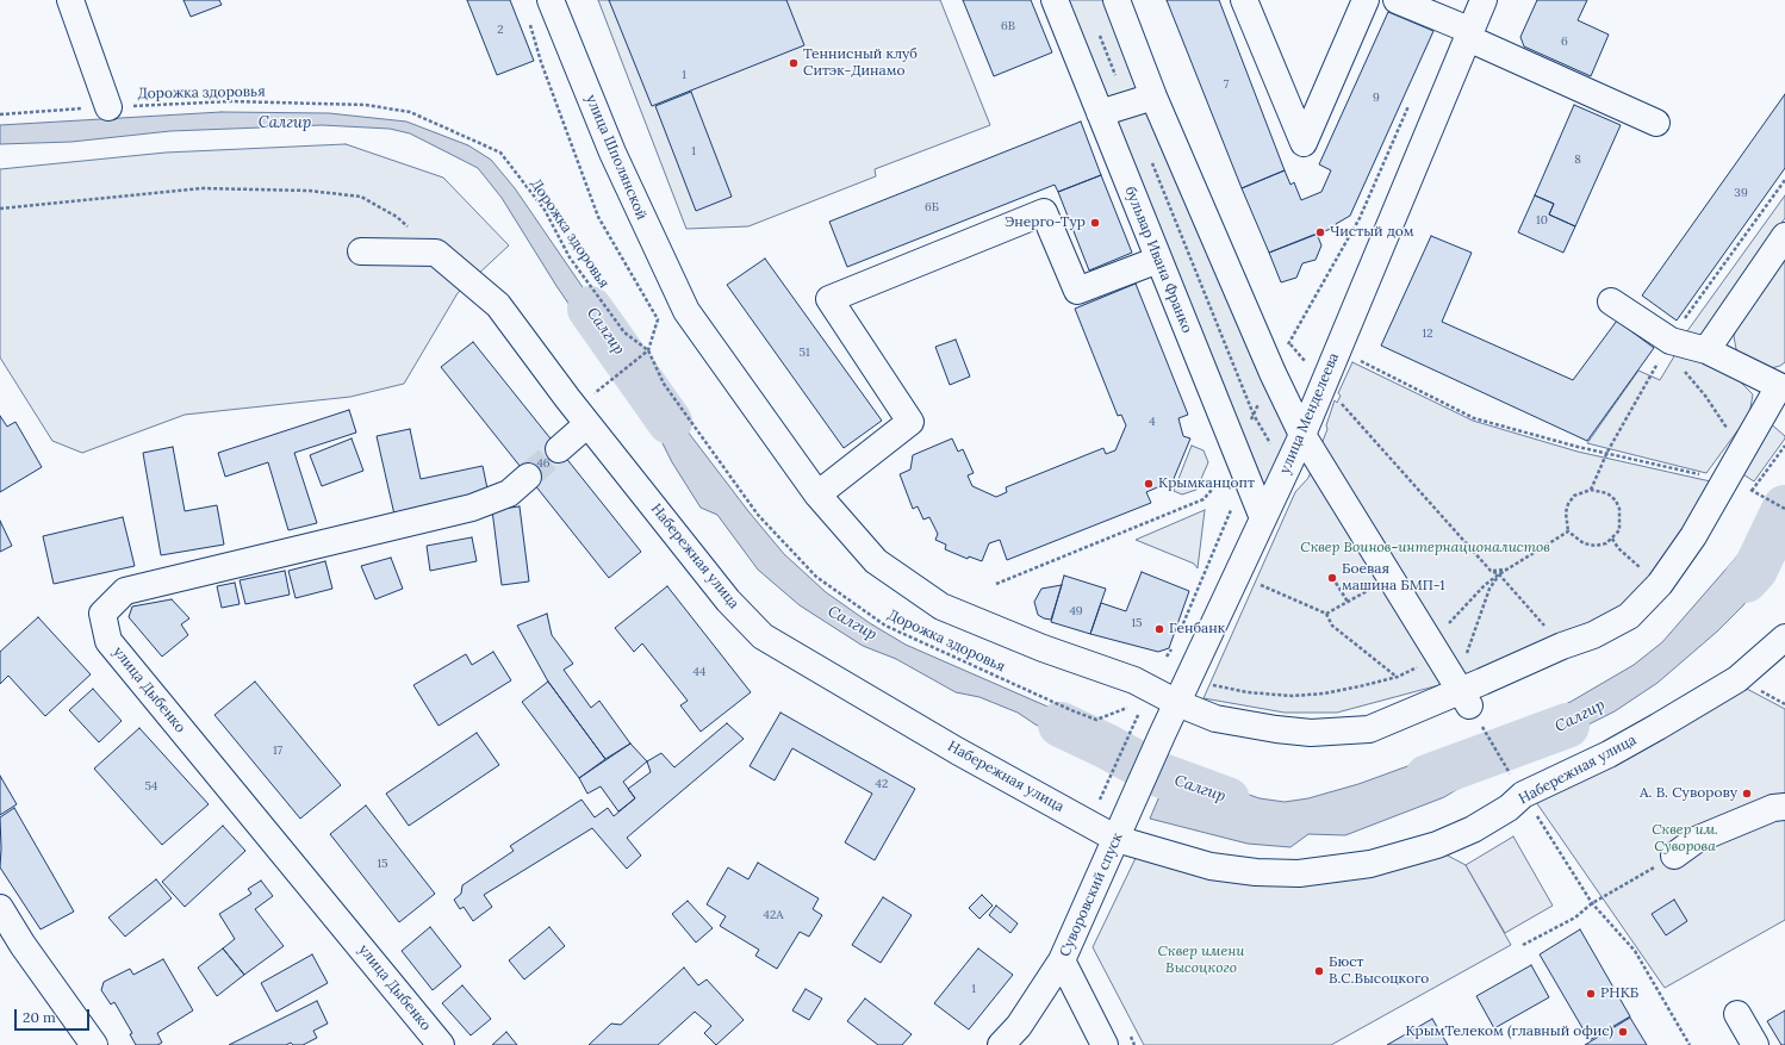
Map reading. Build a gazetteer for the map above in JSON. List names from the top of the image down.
{
  "streets": {
    "street": [
      "улица Шполянской",
      "бульвар Ивана Франко",
      "улица Менделеева",
      "Набережная улица",
      "улица Дыбенко",
      "Суворовский спуск"
    ],
    "path": ["Дорожка здоровья"]
  },
  "crossings": [
    ["бульвар Ивана Франко", "улица Менделеева"],
    ["улица Менделеева", "Набережная улица"],
    ["улица Менделеева", "Суворовский спуск"],
    ["Набережная улица", "Суворовский спуск"]
  ],
  "water": ["Салгир"],
  "parks": ["Сквер Воинов-интернационалистов", "Сквер им. Суворова", "Сквер имени Высоцкого"],
  "places": [
    "Теннисный клуб Ситэк-Динамо",
    "Энерго-Тур",
    "Чистый дом",
    "Крымканцопт",
    "Боевая машина БМП-1",
    "Генбанк",
    "А. В. Суворову",
    "Бюст В.С.Высоцкого",
    "РНКБ",
    "КрымТелеком (главный офис)"
  ],
  "house_numbers": [
    "6В",
    "2",
    "6",
    "1",
    "7",
    "9",
    "1",
    "8",
    "39",
    "6Б",
    "10",
    "12",
    "51",
    "4",
    "46",
    "49",
    "15",
    "44",
    "17",
    "42",
    "54",
    "15",
    "42А",
    "1"
  ],
  "scale_bar": "20 m"
}
